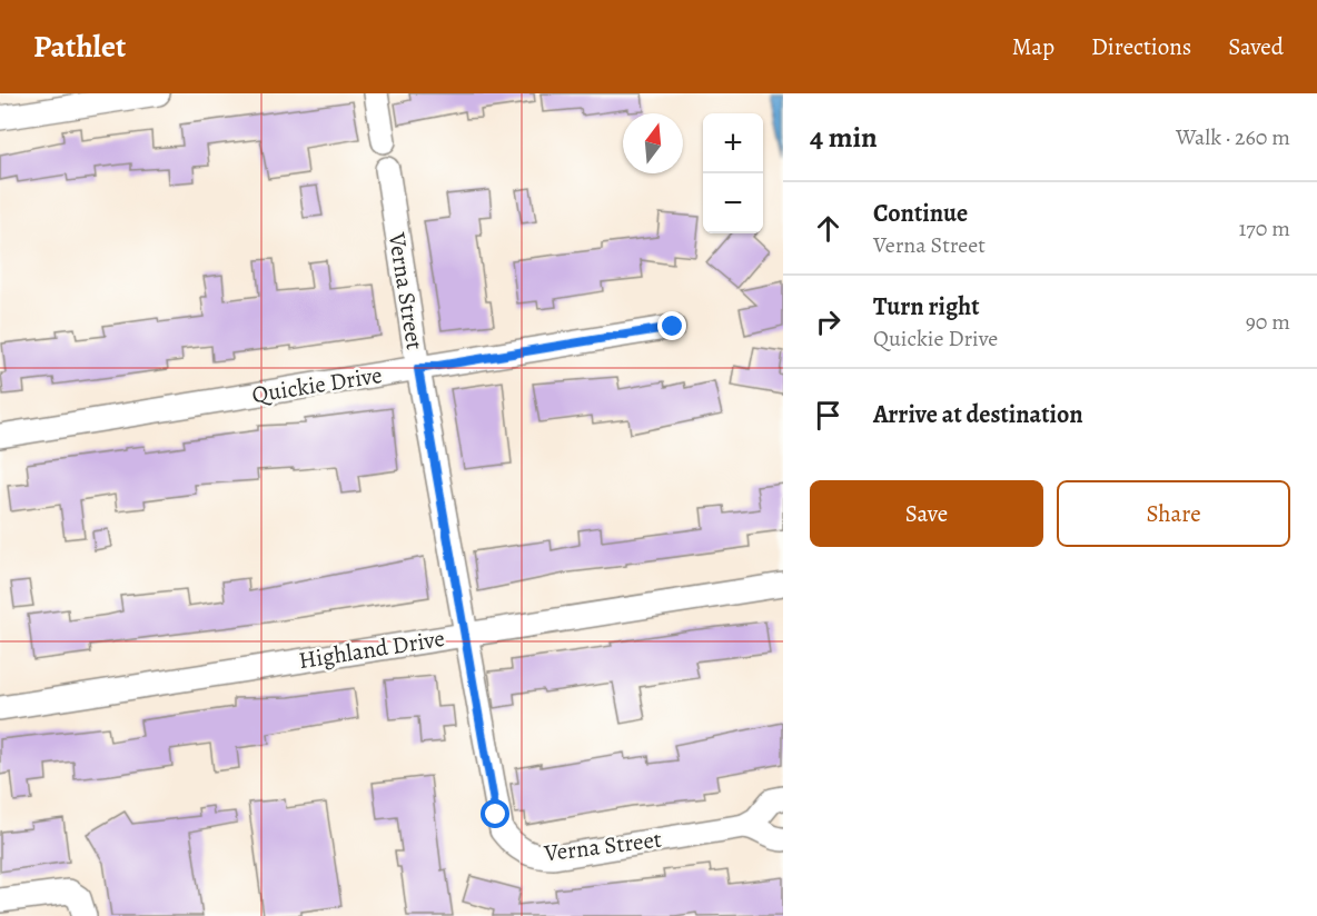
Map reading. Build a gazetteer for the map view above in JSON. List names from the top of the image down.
{
  "streets": {
    "street": ["Verna Street", "Quickie Drive", "Highland Drive"]
  },
  "crossings": [
    ["Verna Street", "Quickie Drive"],
    ["Verna Street", "Highland Drive"]
  ],
  "north": "top",
  "page": {
    "header": "Pathlet",
    "nav": ["Map", "Directions", "Saved"],
    "heading": ["4 min", "Walk · 260 m"],
    "map_buttons": ["+", "−"],
    "list": [
      ["Continue", "Verna Street", "170 m"],
      ["Turn right", "Quickie Drive", "90 m"],
      "Arrive at destination"
    ],
    "buttons": ["Save", "Share"]
  }
}
